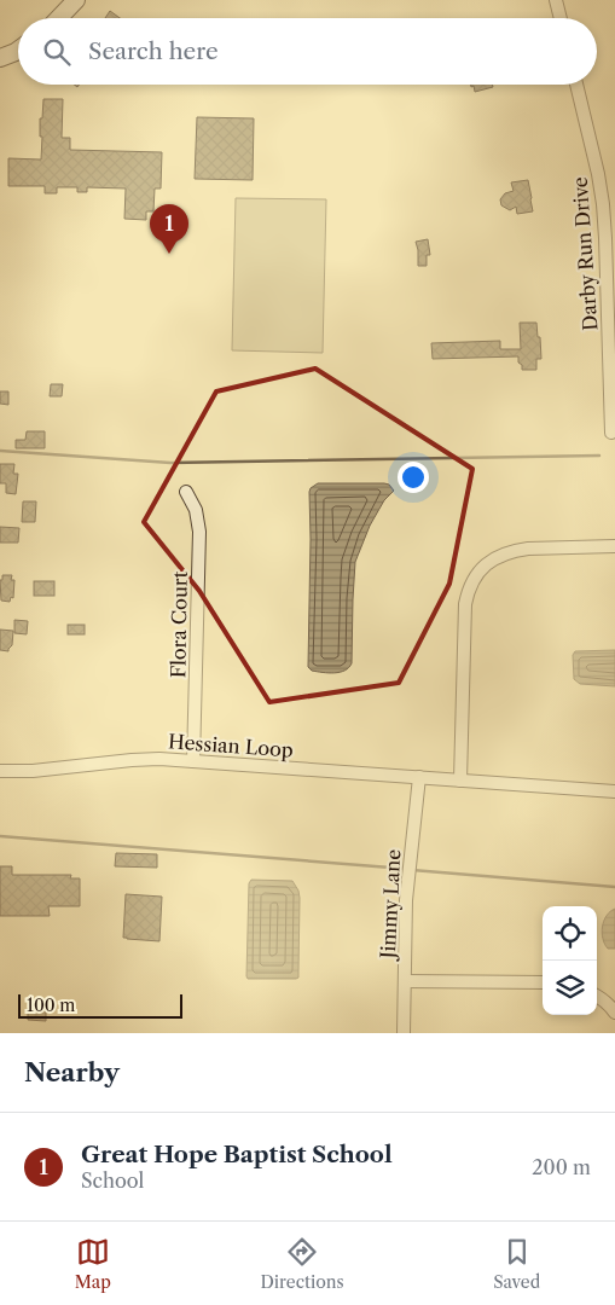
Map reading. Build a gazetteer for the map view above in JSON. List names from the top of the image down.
{
  "streets": {
    "street": [
      "Darby Run Drive",
      "Flora Court",
      "Hessian Loop",
      "Jimmy Lane"
    ]
  },
  "crossings": [
    ["Flora Court", "Hessian Loop"],
    ["Hessian Loop", "Jimmy Lane"]
  ],
  "scale_bar": "100 m",
  "page": {
    "search": "Search here",
    "pins": "1",
    "scale": "100 m",
    "heading": "Nearby",
    "list": [
      {
        "mark": "1",
        "name": "Great Hope Baptist School",
        "note": "School",
        "value": "200 m"
      }
    ],
    "nav": ["Map", "Directions", "Saved"]
  }
}
